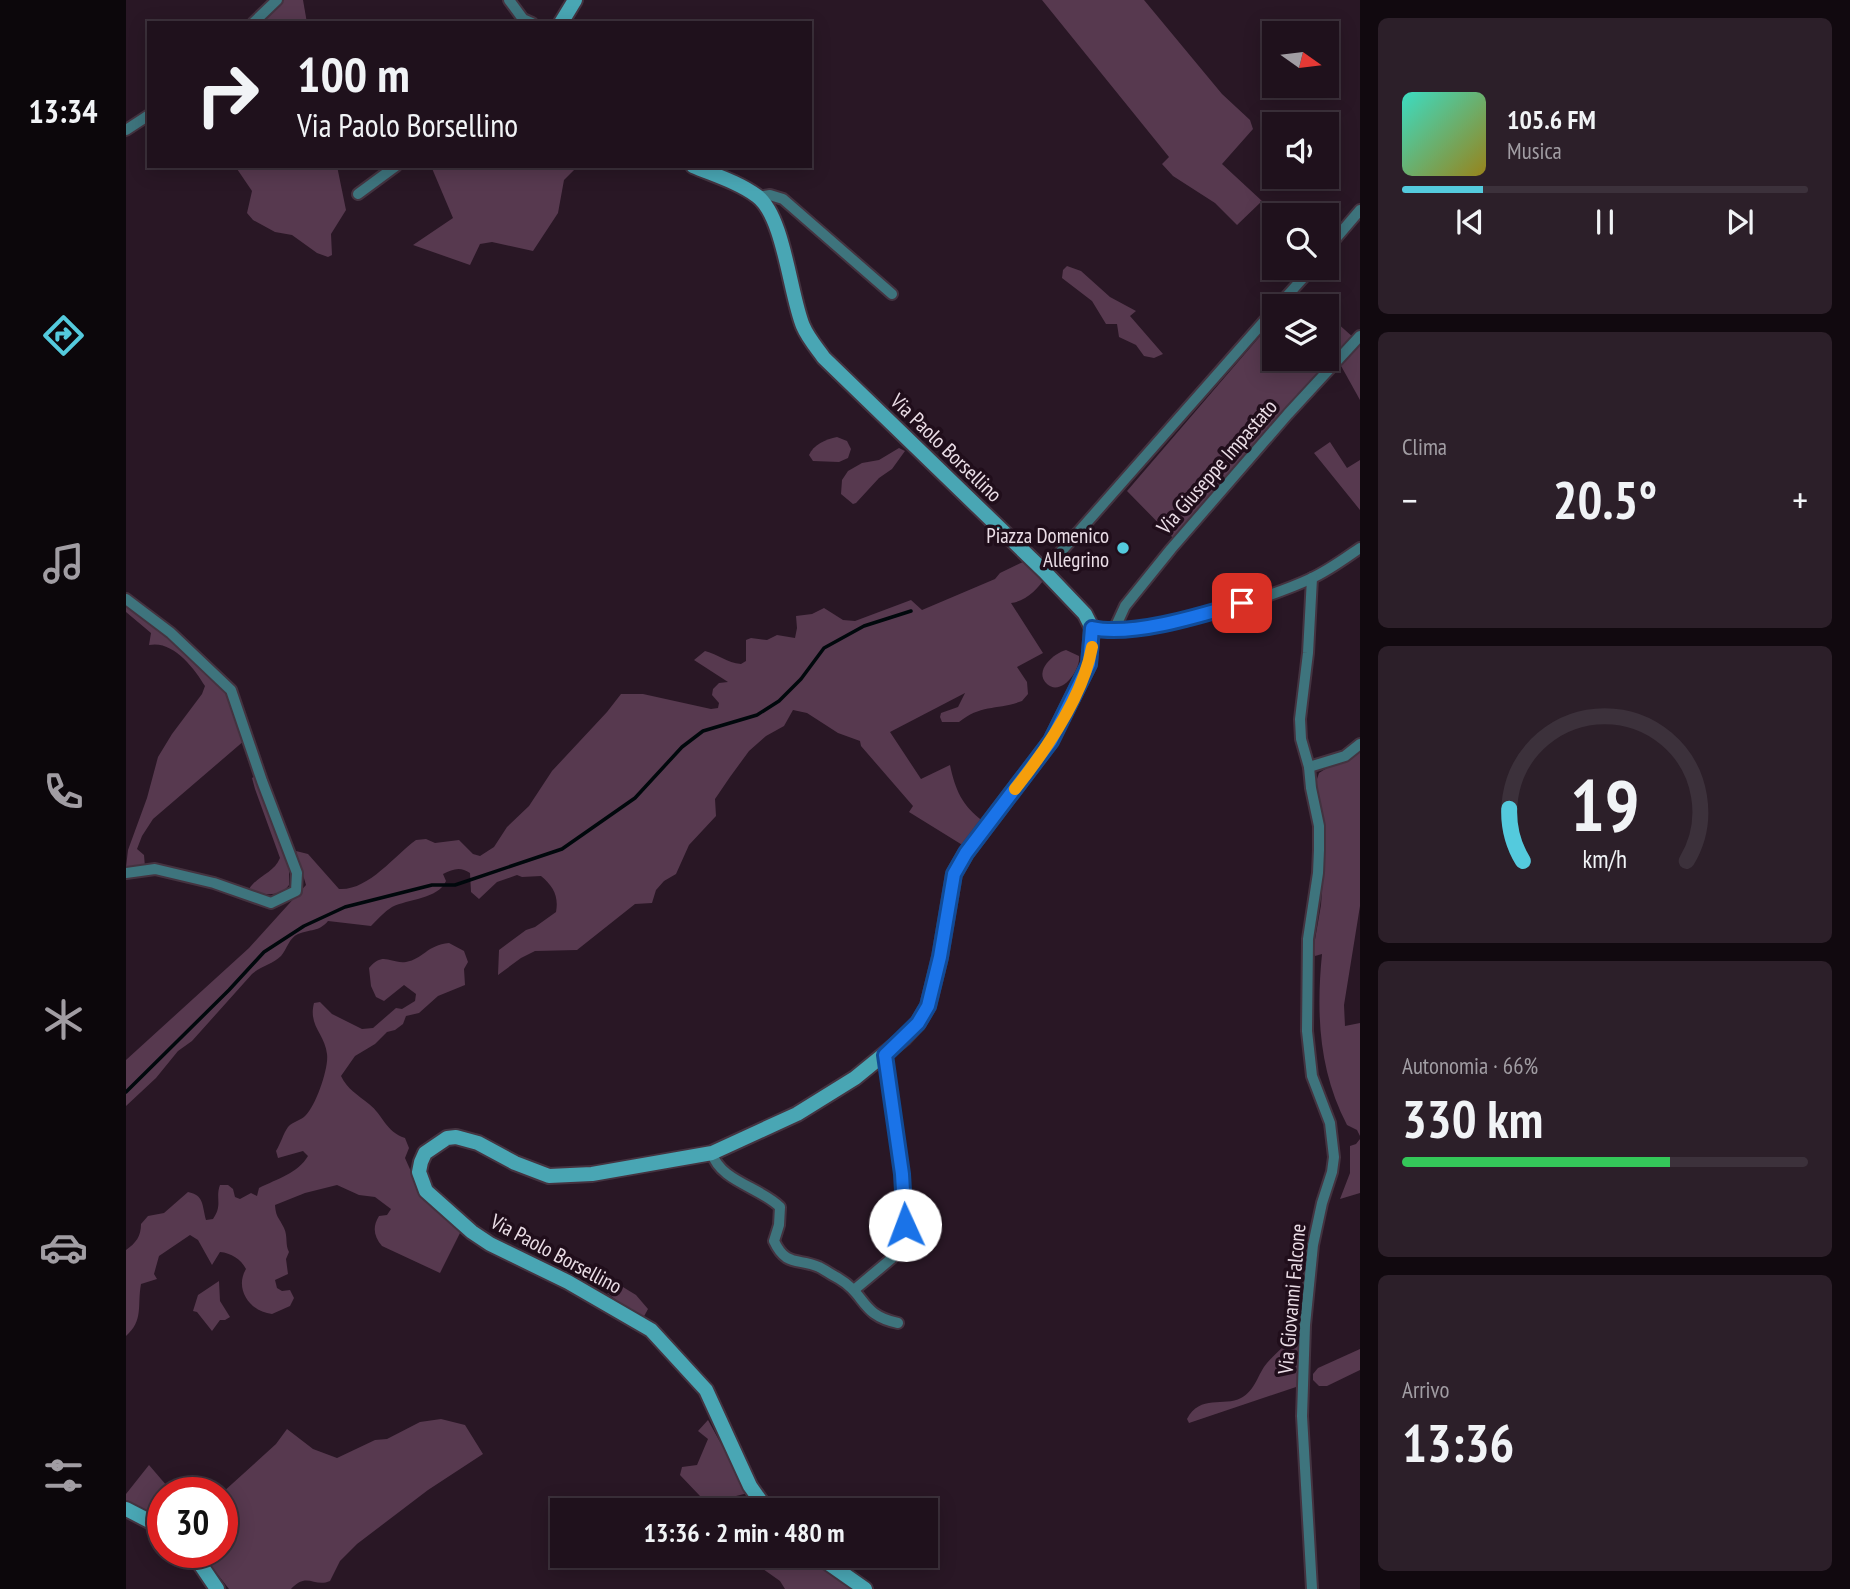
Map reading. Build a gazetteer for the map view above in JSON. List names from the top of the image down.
{
  "streets": {
    "street": ["Via Paolo Borsellino", "Via Giuseppe Impastato", "Via Giovanni Falcone"]
  },
  "places": ["Piazza Domenico Allegrino"],
  "north": "right",
  "page": {
    "tabs": "13:34",
    "turn": ["100 m", "Via Paolo Borsellino"],
    "song": ["105.6 FM", "Musica"],
    "tile": [
      "Clima",
      ["Autonomia · 66%", "330 km"],
      ["Arrivo", "13:36"]
    ],
    "heat": ["−", "20.5°", "+"],
    "limit": "30",
    "trip": "13:36 · 2 min · 480 m",
    "gauge": ["19", "km/h"]
  }
}
